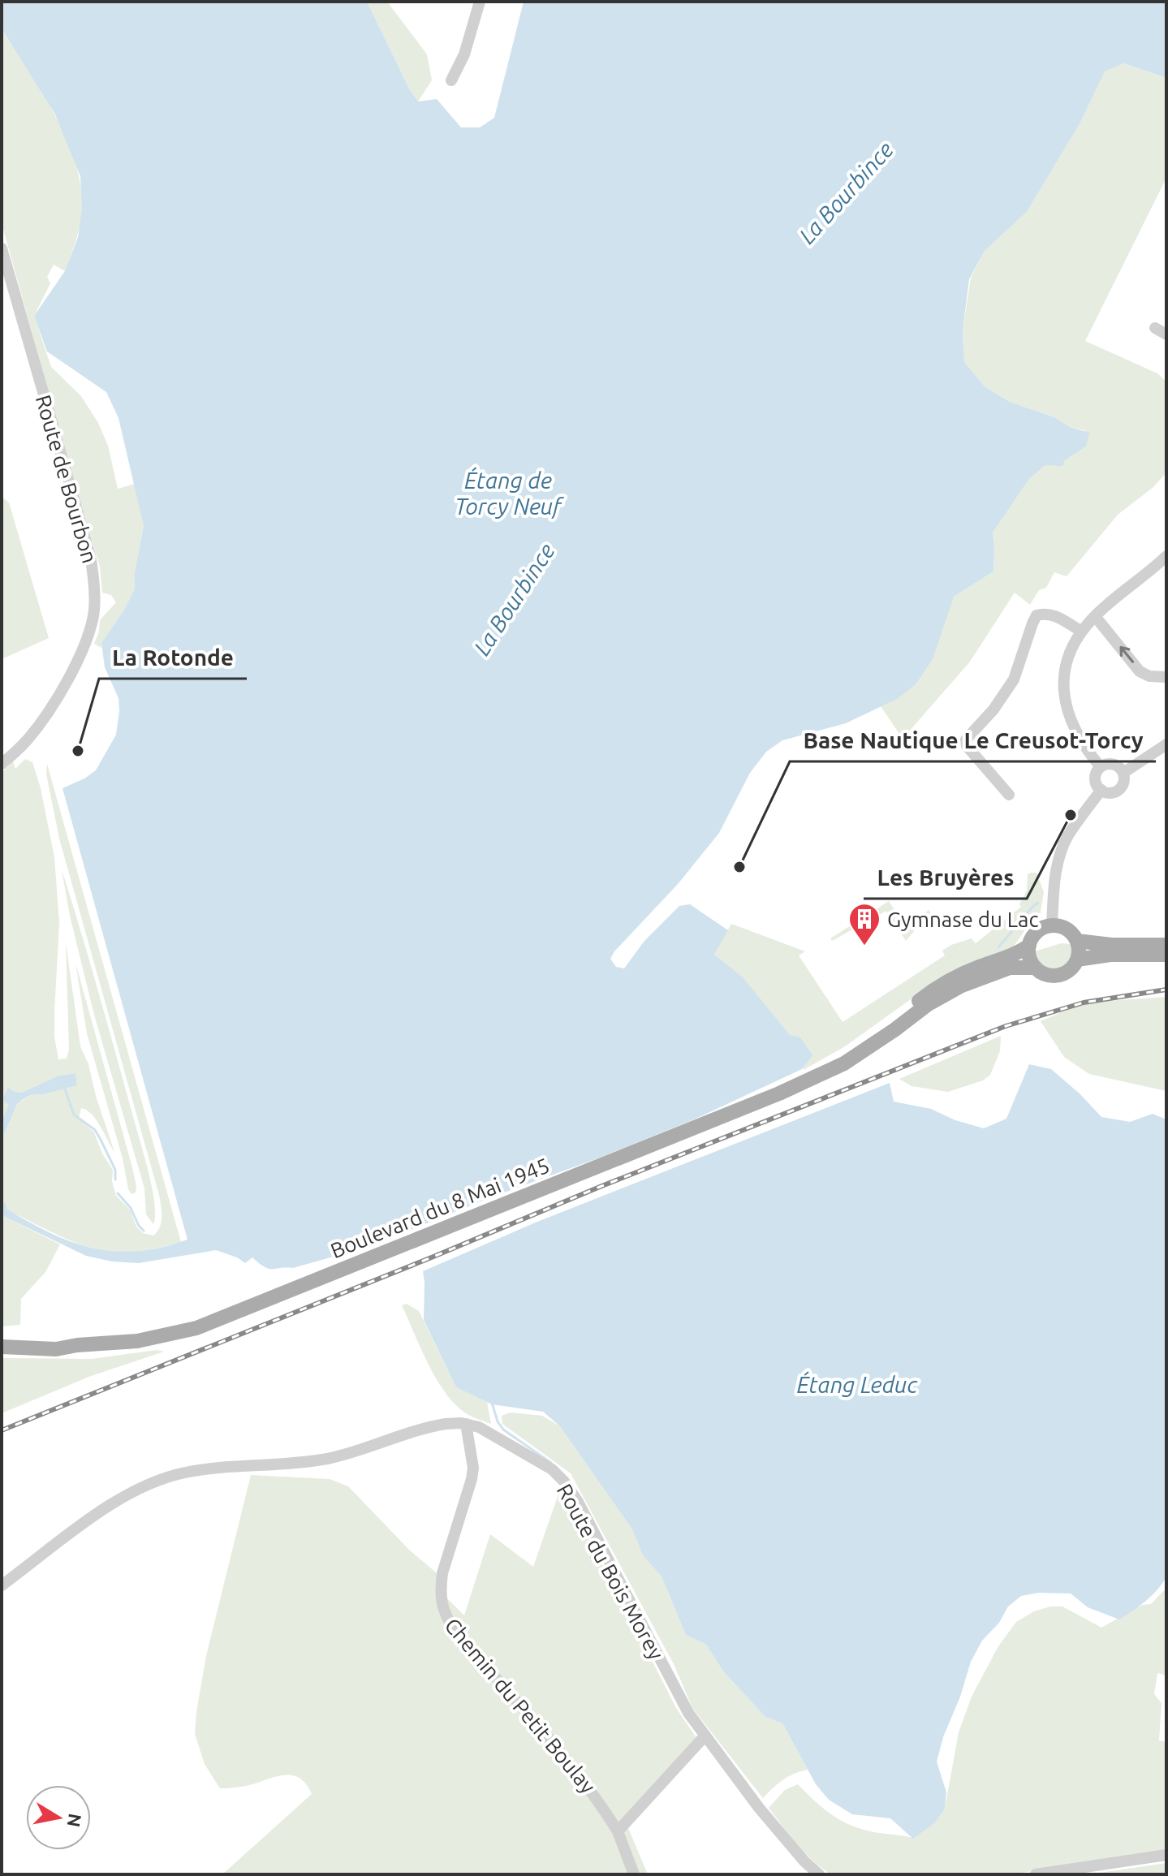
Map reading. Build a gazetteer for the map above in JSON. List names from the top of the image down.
{
  "streets": {
    "main road": ["Boulevard du 8 Mai 1945"],
    "street": ["Route de Bourbon", "Route du Bois Morey", "Chemin du Petit Boulay"]
  },
  "crossings": [
    ["Route du Bois Morey", "Chemin du Petit Boulay"]
  ],
  "water": ["La Bourbince", "Étang de Torcy Neuf", "Étang Leduc"],
  "places": {
    "other": ["La Rotonde", "Les Bruyères", "Base Nautique Le Creusot-Torcy"],
    "building": ["Gymnase du Lac"]
  },
  "north": "right"
}
